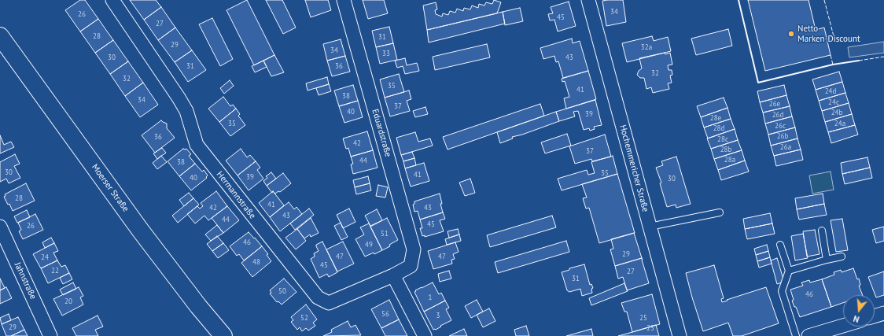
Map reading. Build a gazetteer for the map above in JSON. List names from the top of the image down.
{
  "streets": {
    "main road": ["Moerser Straße"],
    "street": [
      "Eduardstraße",
      "Hochemmericher Straße",
      "Hermannstraße",
      "Jahnstraße"
    ]
  },
  "crossings": [
    ["Eduardstraße", "Hermannstraße"]
  ],
  "places": ["Netto Marken-Discount"],
  "house_numbers": [
    "34",
    "26",
    "45",
    "27",
    "28",
    "31",
    "29",
    "32a",
    "34",
    "33",
    "30",
    "43",
    "31",
    "36",
    "32",
    "32",
    "35",
    "41",
    "24d",
    "38",
    "34",
    "24c",
    "26e",
    "37",
    "40",
    "24b",
    "39",
    "26d",
    "28e",
    "35",
    "24a",
    "26c",
    "28d",
    "26b",
    "36",
    "28c",
    "42",
    "26a",
    "28b",
    "37",
    "28a",
    "44",
    "38",
    "30",
    "35",
    "41",
    "39",
    "40",
    "30",
    "28",
    "41",
    "42",
    "43",
    "43",
    "44",
    "45",
    "26",
    "51",
    "46",
    "49",
    "29",
    "47",
    "47",
    "24",
    "48",
    "45",
    "22",
    "27",
    "31",
    "50",
    "46",
    "1",
    "20",
    "56",
    "3",
    "52",
    "25",
    "29",
    "23"
  ],
  "north": "bottom"
}
